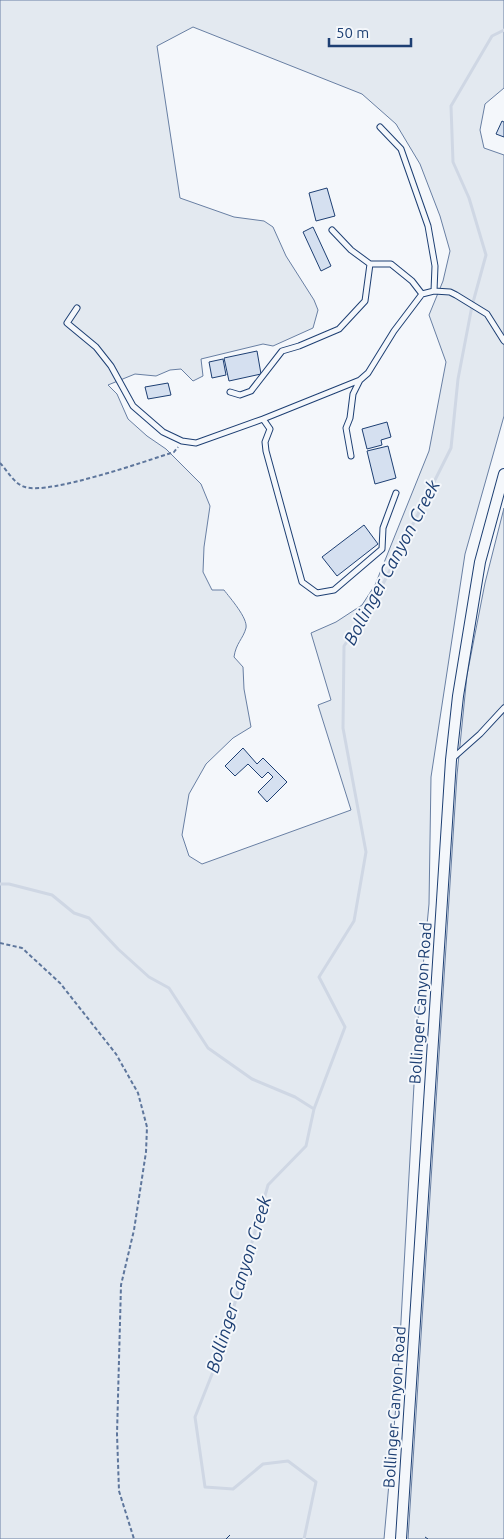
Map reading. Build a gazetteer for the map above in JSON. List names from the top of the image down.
{
  "streets": {
    "street": ["Bollinger Canyon Road"]
  },
  "water": ["Bollinger Canyon Creek"],
  "scale_bar": "50 m"
}
